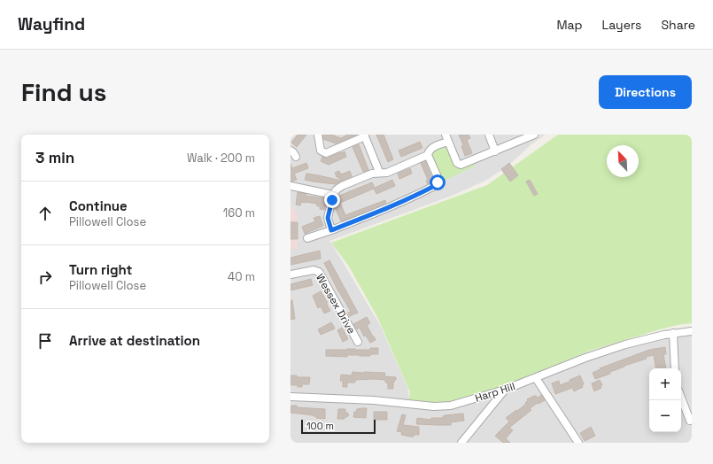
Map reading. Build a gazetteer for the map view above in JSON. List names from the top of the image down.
{
  "streets": {
    "street": ["Wessex Drive", "Harp Hill"]
  },
  "scale_bar": "100 m",
  "north": "top left",
  "page": {
    "header": "Wayfind",
    "nav": ["Map", "Layers", "Share"],
    "buttons": "Directions",
    "title": "Find us",
    "heading": ["3 min", "Walk · 200 m"],
    "list": [
      ["Continue", "Pillowell Close", "160 m"],
      ["Turn right", "Pillowell Close", "40 m"],
      "Arrive at destination"
    ],
    "map_buttons": ["+", "−"],
    "scale": "100 m"
  }
}
